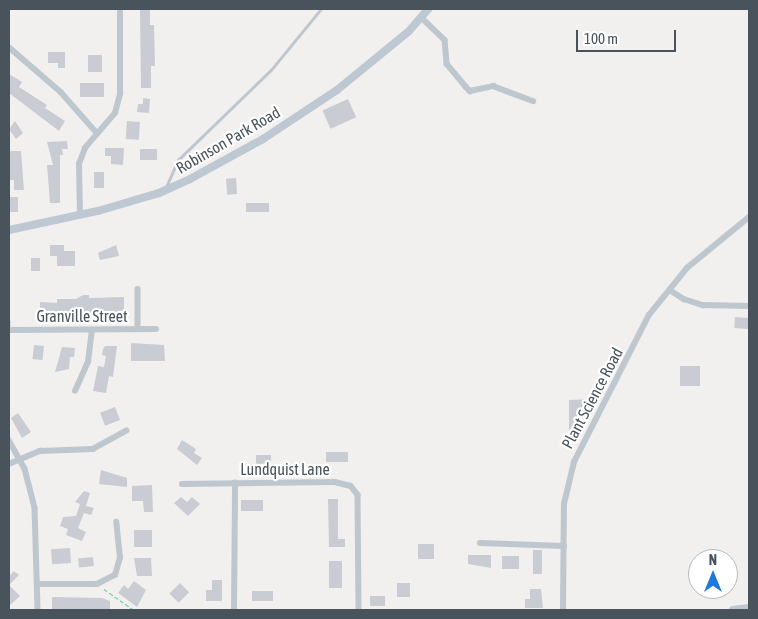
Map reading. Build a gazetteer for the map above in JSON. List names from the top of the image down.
{
  "streets": {
    "street": [
      "Robinson Park Road",
      "Granville Street",
      "Plant Science Road",
      "Lundquist Lane"
    ]
  },
  "scale_bar": "100 m",
  "north": "top"
}
